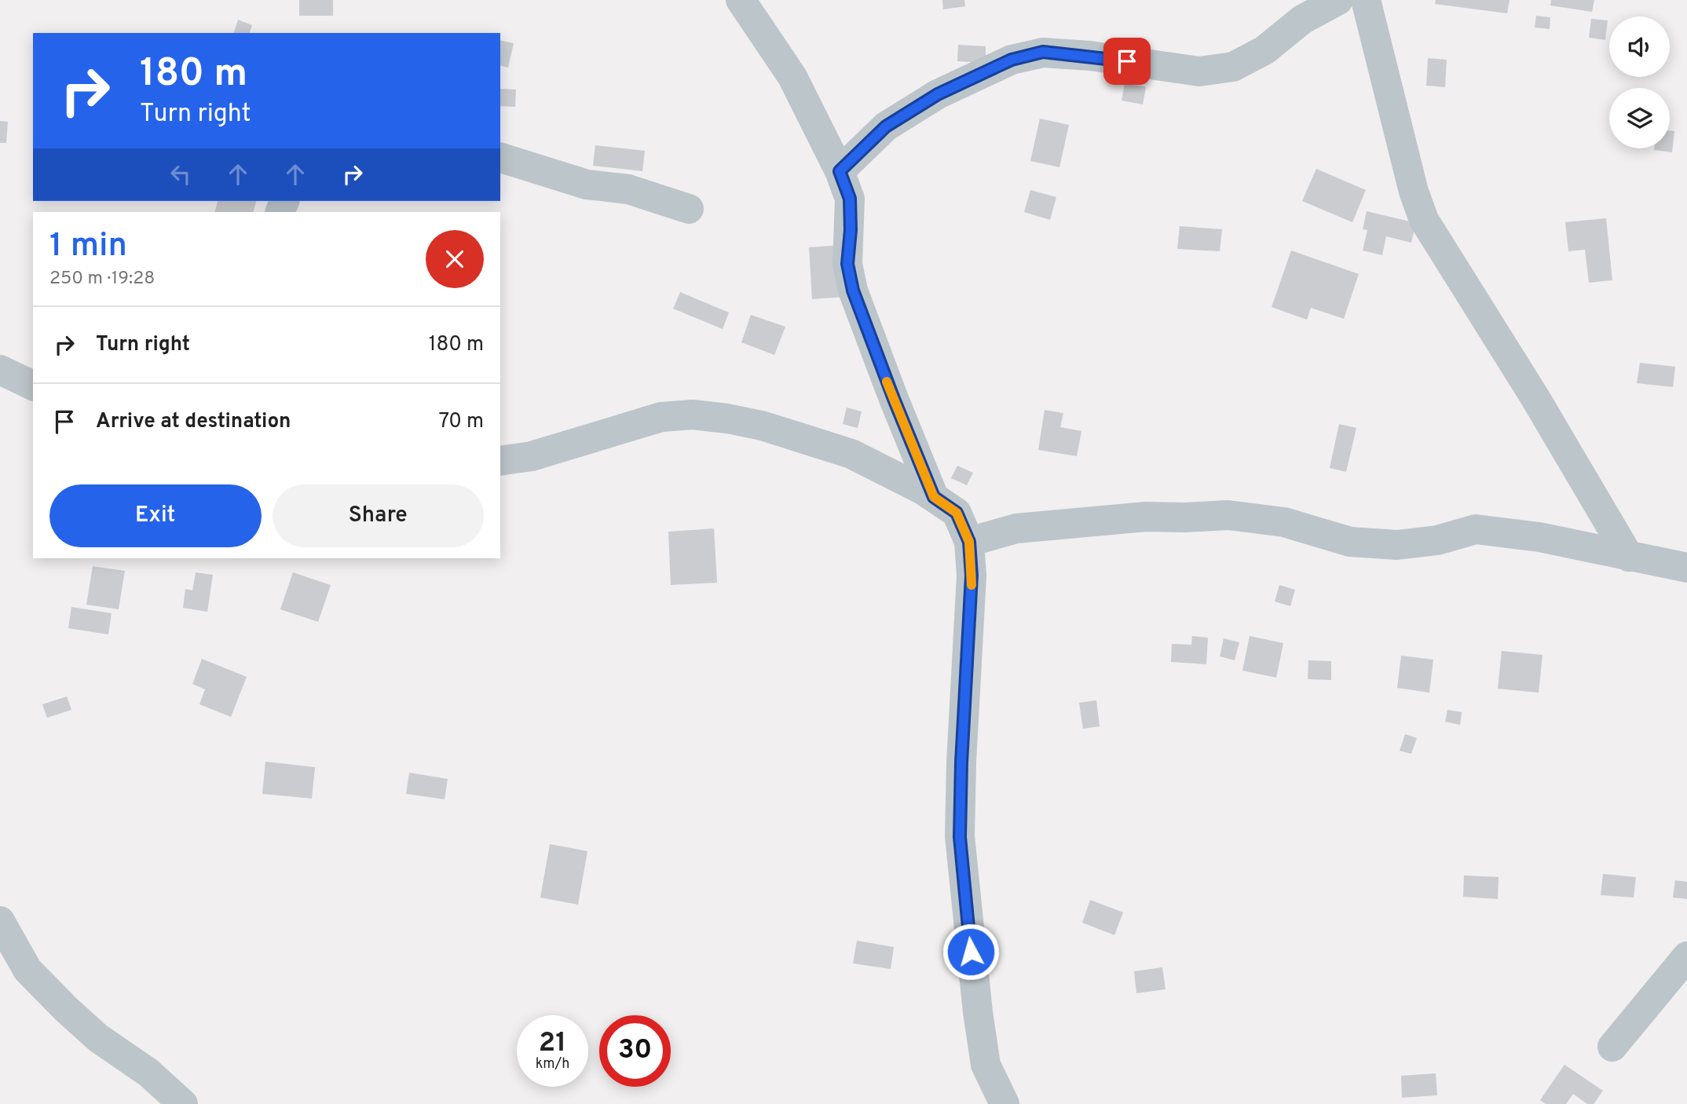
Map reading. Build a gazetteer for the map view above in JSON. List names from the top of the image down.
{
  "page": {
    "turn": ["180 m", "Turn right"],
    "heading": ["1 min", "250 m · 19:28"],
    "list": [
      {
        "name": "Turn right",
        "value": "180 m"
      },
      {
        "name": "Arrive at destination",
        "value": "70 m"
      }
    ],
    "buttons": ["Exit", "Share"],
    "speed": "21 km/h",
    "limit": "30"
  }
}
